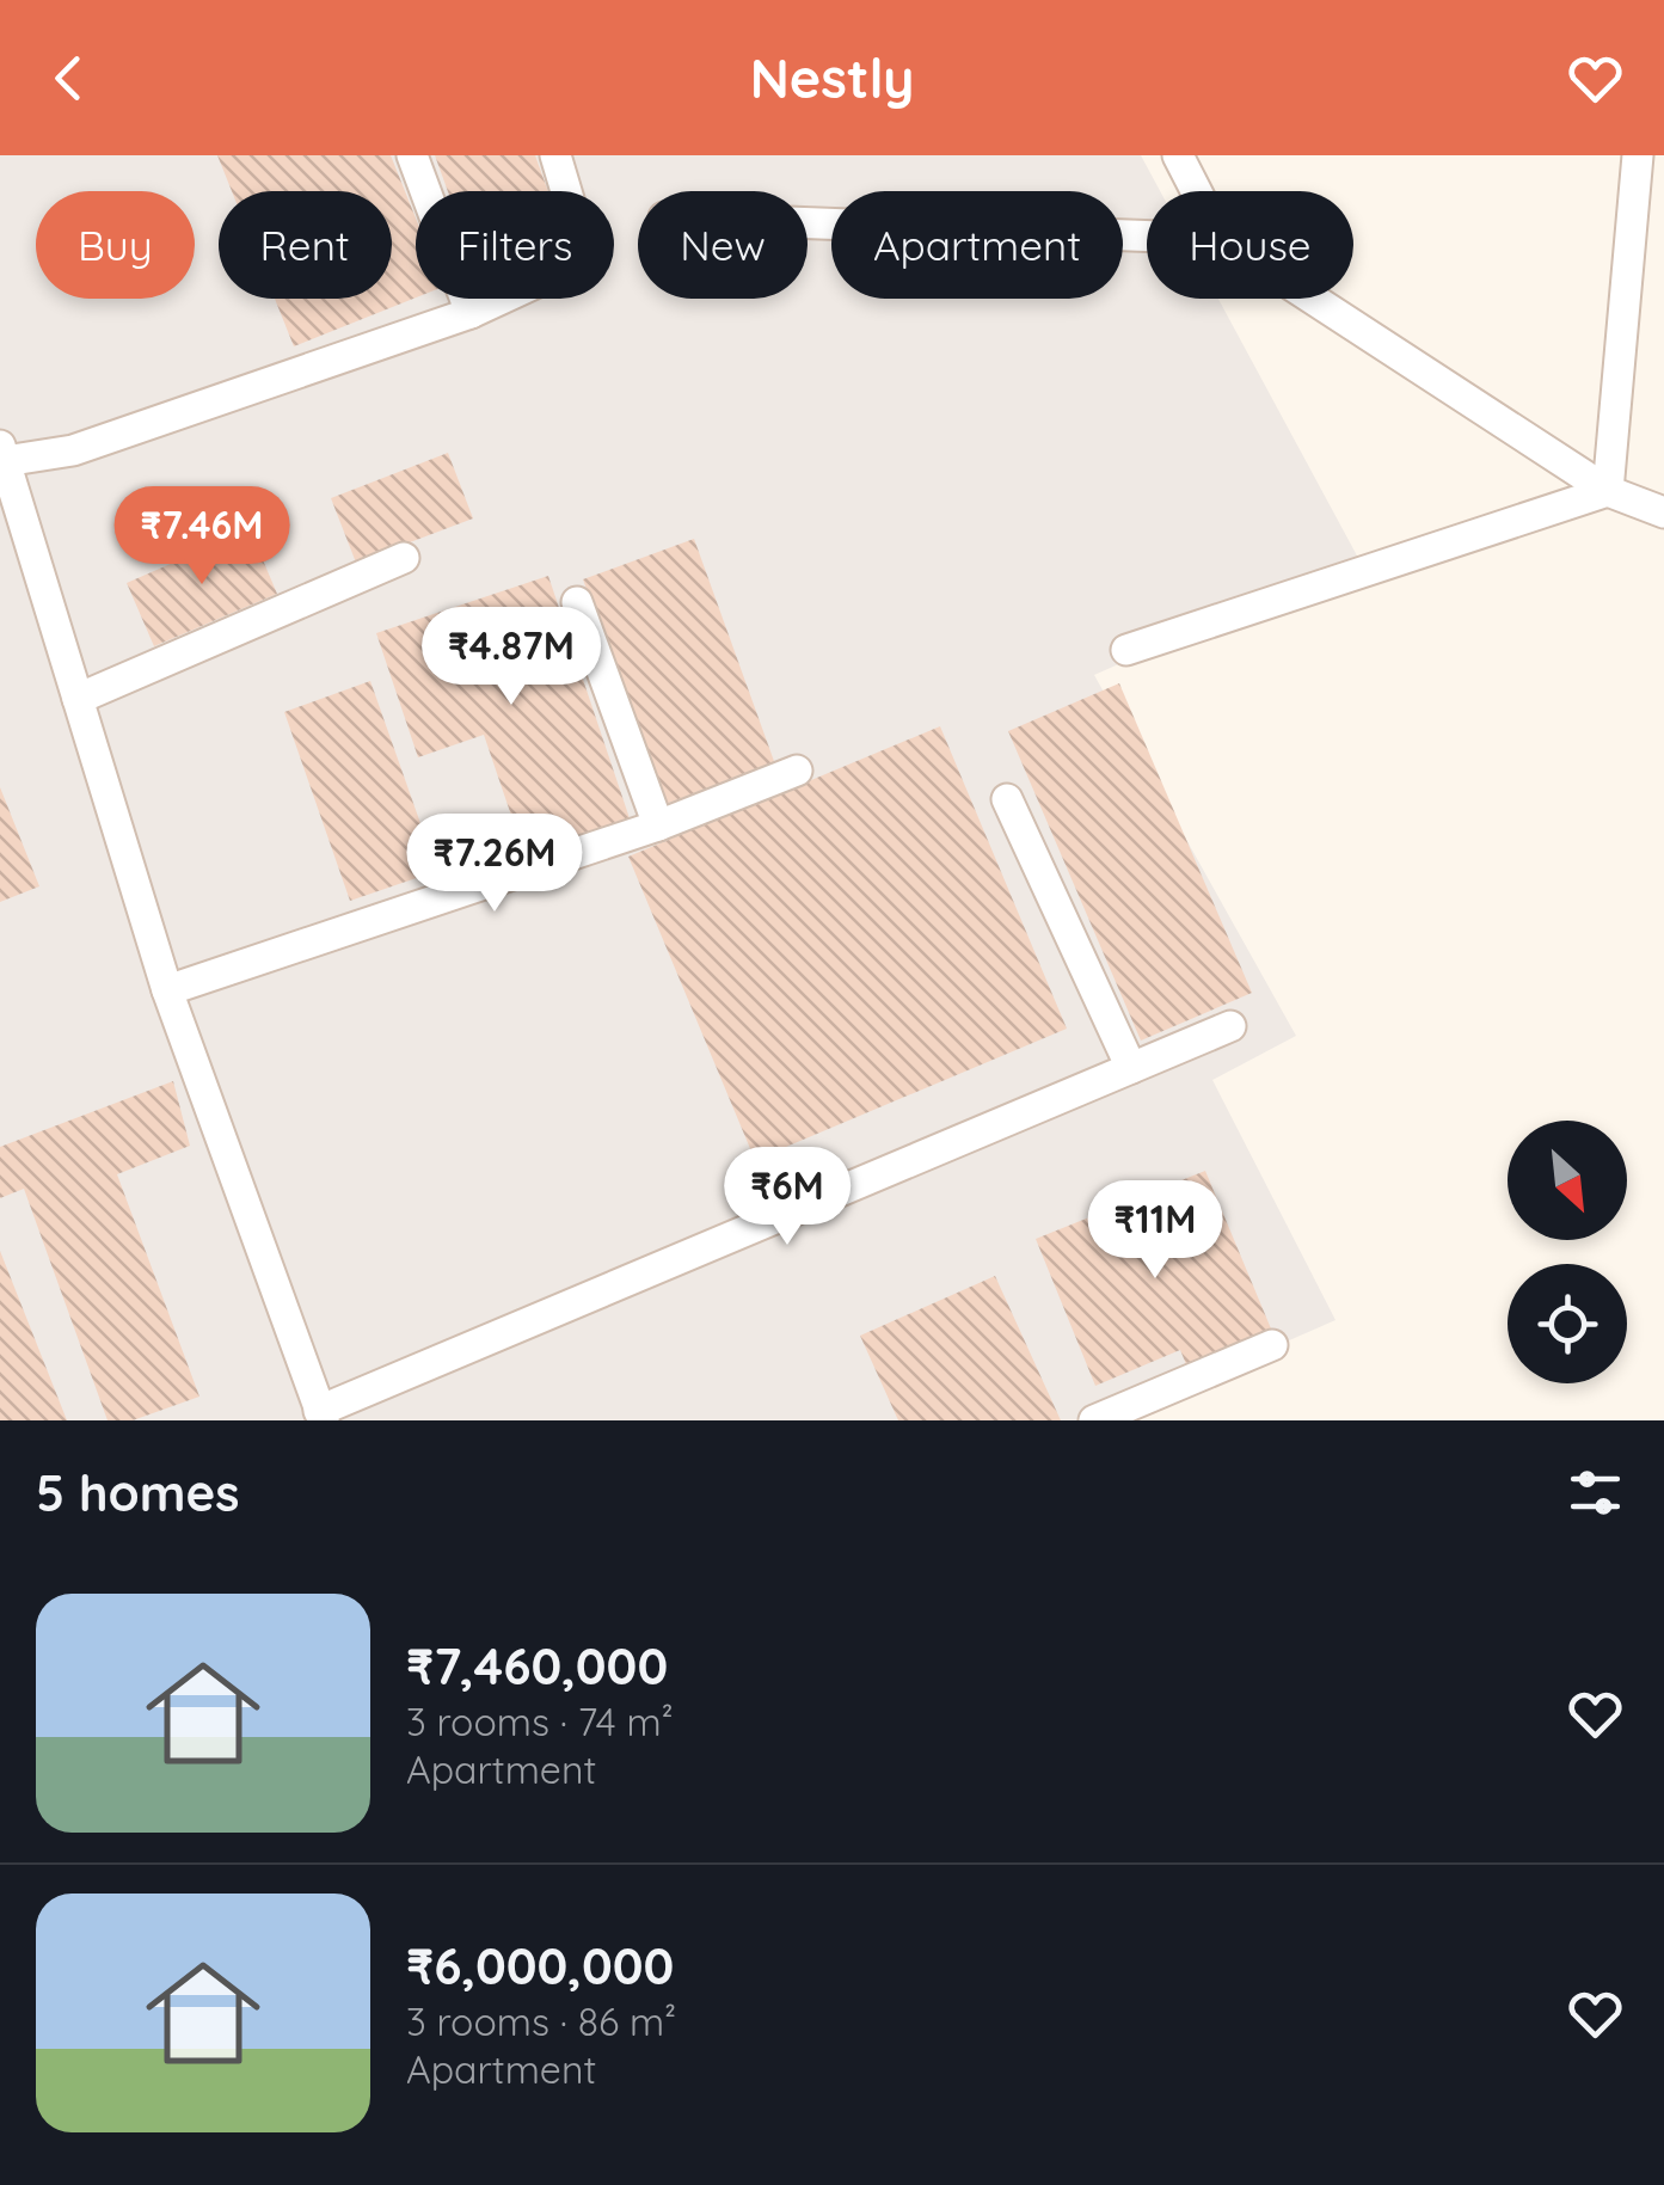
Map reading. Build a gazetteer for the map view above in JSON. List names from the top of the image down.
{
  "north": "bottom right",
  "page": {
    "header": "Nestly",
    "chip": [
      "Buy",
      "Rent",
      "Filters",
      "New",
      "Apartment",
      "House"
    ],
    "price": [
      "₹7.46M",
      "₹4.87M",
      "₹7.26M",
      "₹6M",
      "₹11M"
    ],
    "heading": "5 homes",
    "list": [
      {
        "name": "₹7,460,000",
        "note": "3 rooms · 74 m² · Apartment"
      },
      {
        "name": "₹6,000,000",
        "note": "3 rooms · 86 m² · Apartment"
      }
    ]
  }
}
